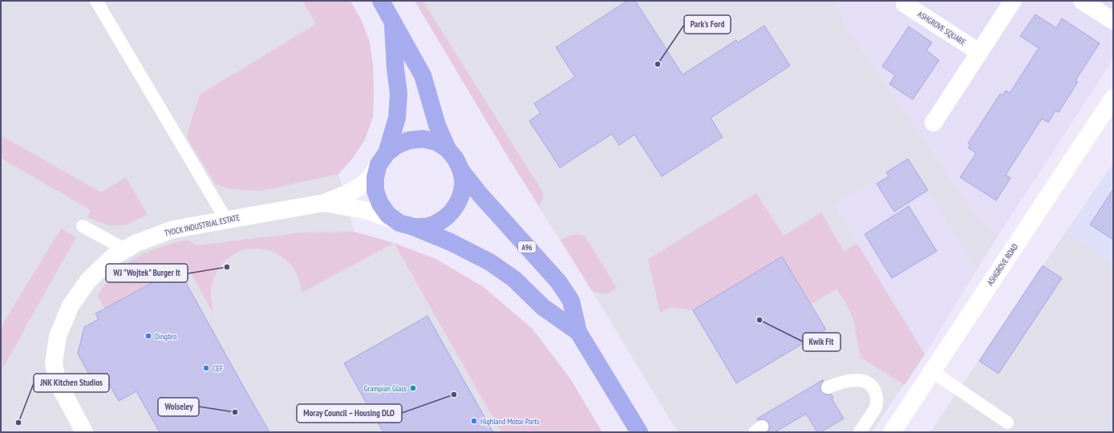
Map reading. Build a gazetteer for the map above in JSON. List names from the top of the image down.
{
  "streets": {
    "highway": ["A96"],
    "street": ["ASHGROVE SQUARE", "TYOCK INDUSTRIAL ESTATE", "ASHGROVE ROAD"]
  },
  "crossings": [
    ["TYOCK INDUSTRIAL ESTATE", "A96"]
  ],
  "places": [
    "Park's Ford",
    "WJ \"Wojtek\" Burger It",
    "Kwik Fit",
    "Dingbro",
    "CEF",
    "Grampian Glass",
    "Moray Council – Housing DLO",
    "Wolseley",
    "Highland Motor Parts",
    "JNK Kitchen Studios"
  ]
}
